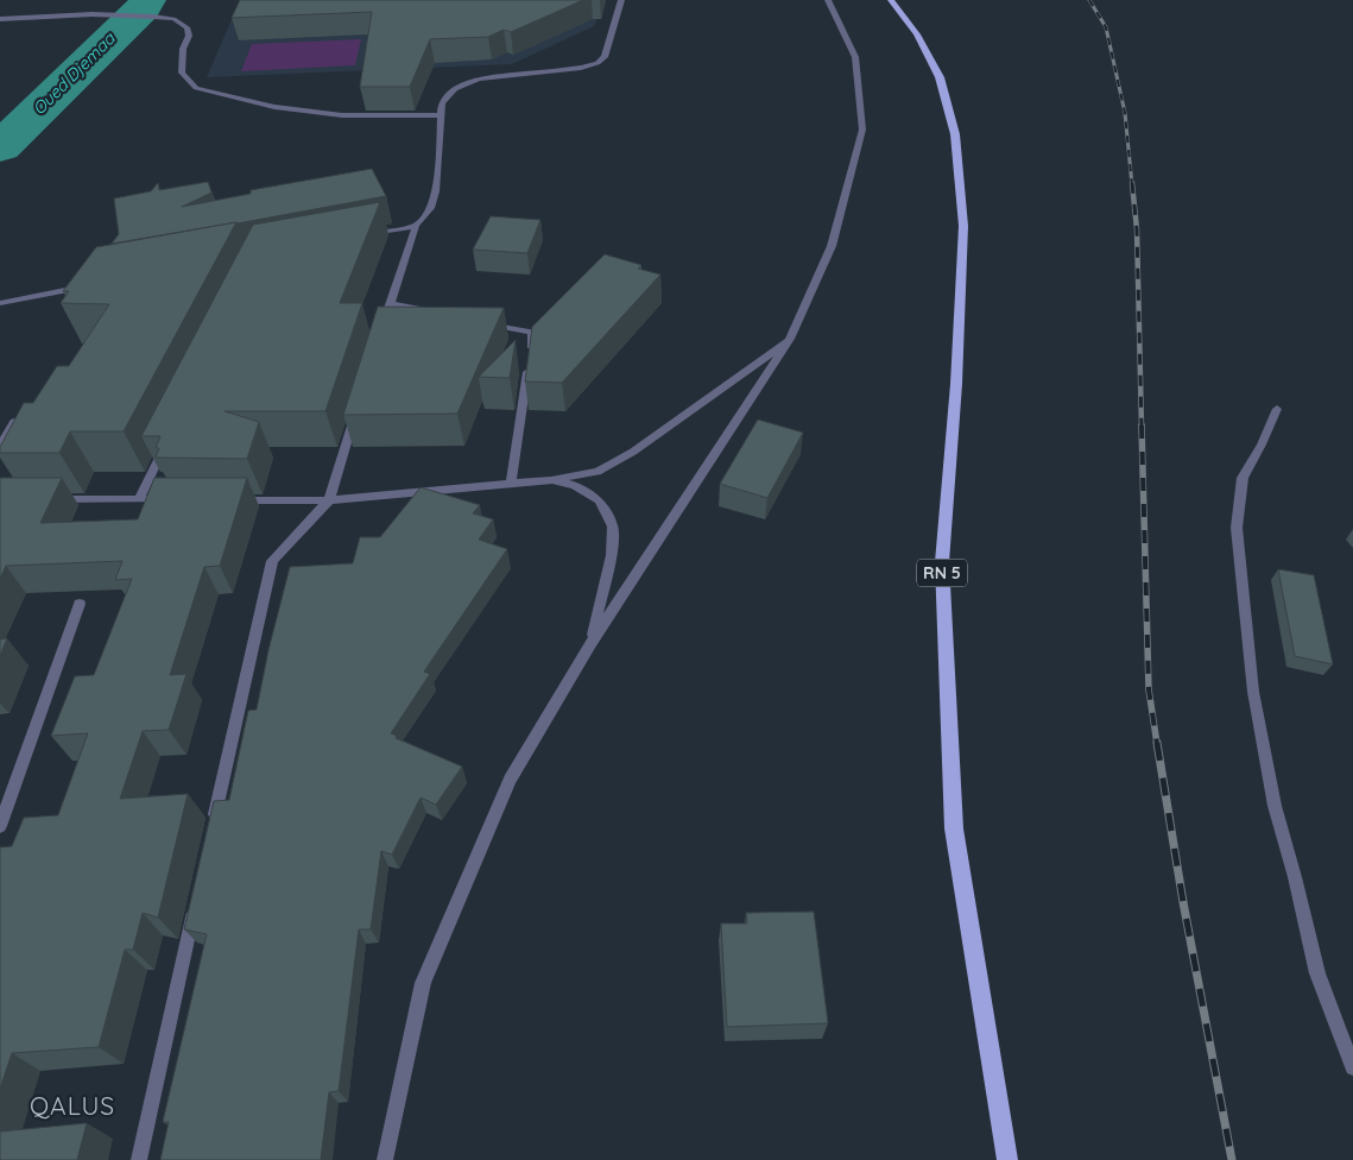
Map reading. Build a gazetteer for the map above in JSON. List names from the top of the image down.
{
  "streets": {
    "main road": ["RN 5"]
  },
  "districts": ["QALUS"],
  "water": ["Oued Djemaa"]
}
